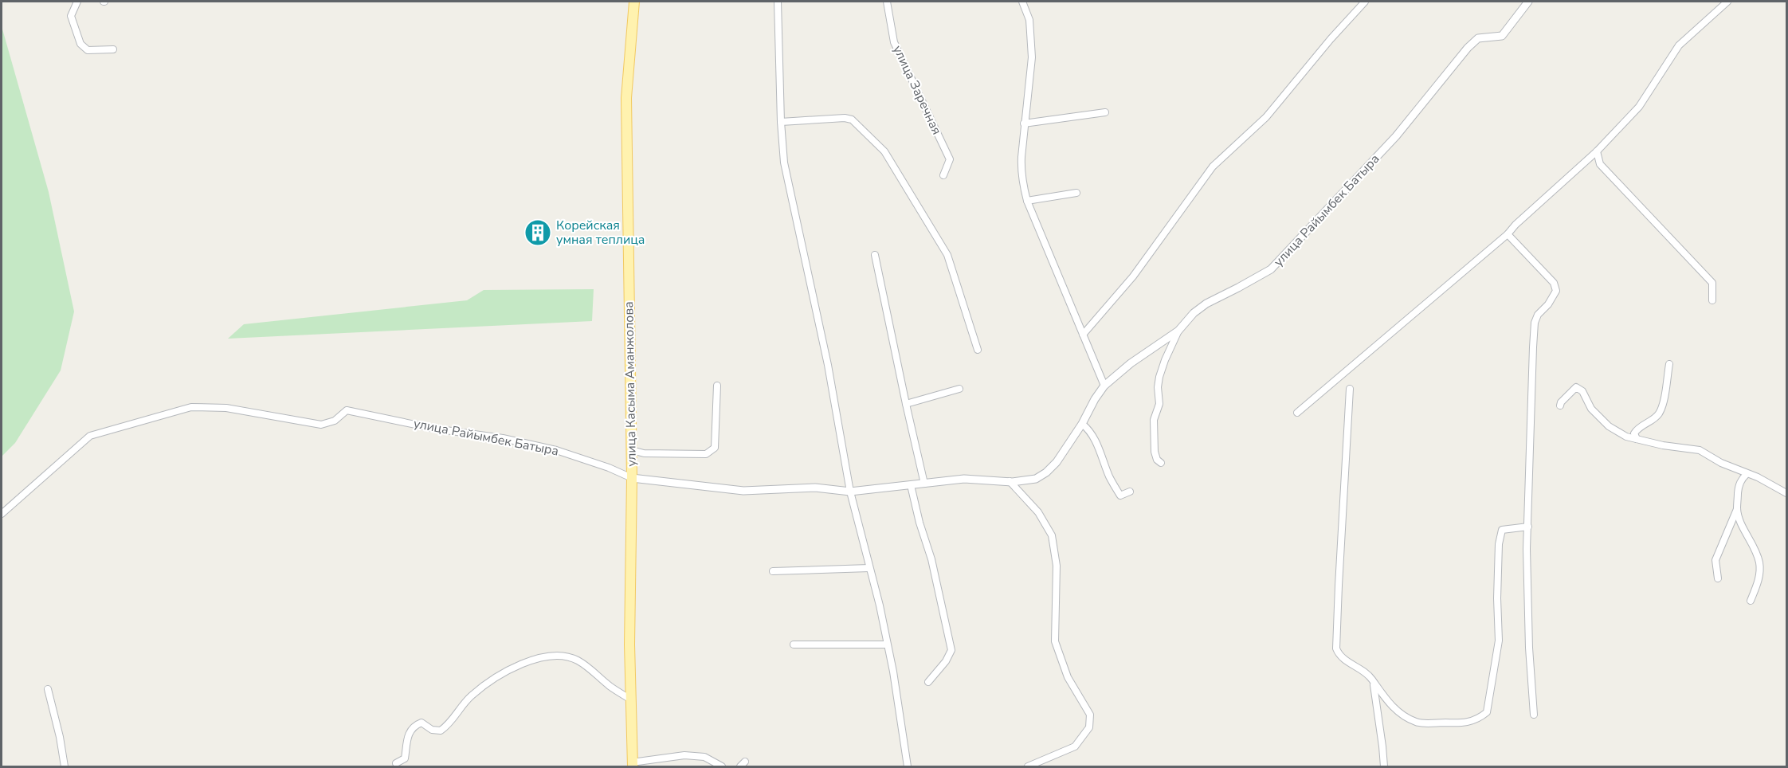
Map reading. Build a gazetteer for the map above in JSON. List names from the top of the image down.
{
  "streets": {
    "main road": ["улица Касыма Аманжолова"],
    "street": ["улица Заречная", "улица Райымбек Батыра"]
  },
  "crossings": [
    ["улица Райымбек Батыра", "улица Касыма Аманжолова"]
  ],
  "places": {
    "building": ["Корейская умная теплица"]
  }
}
